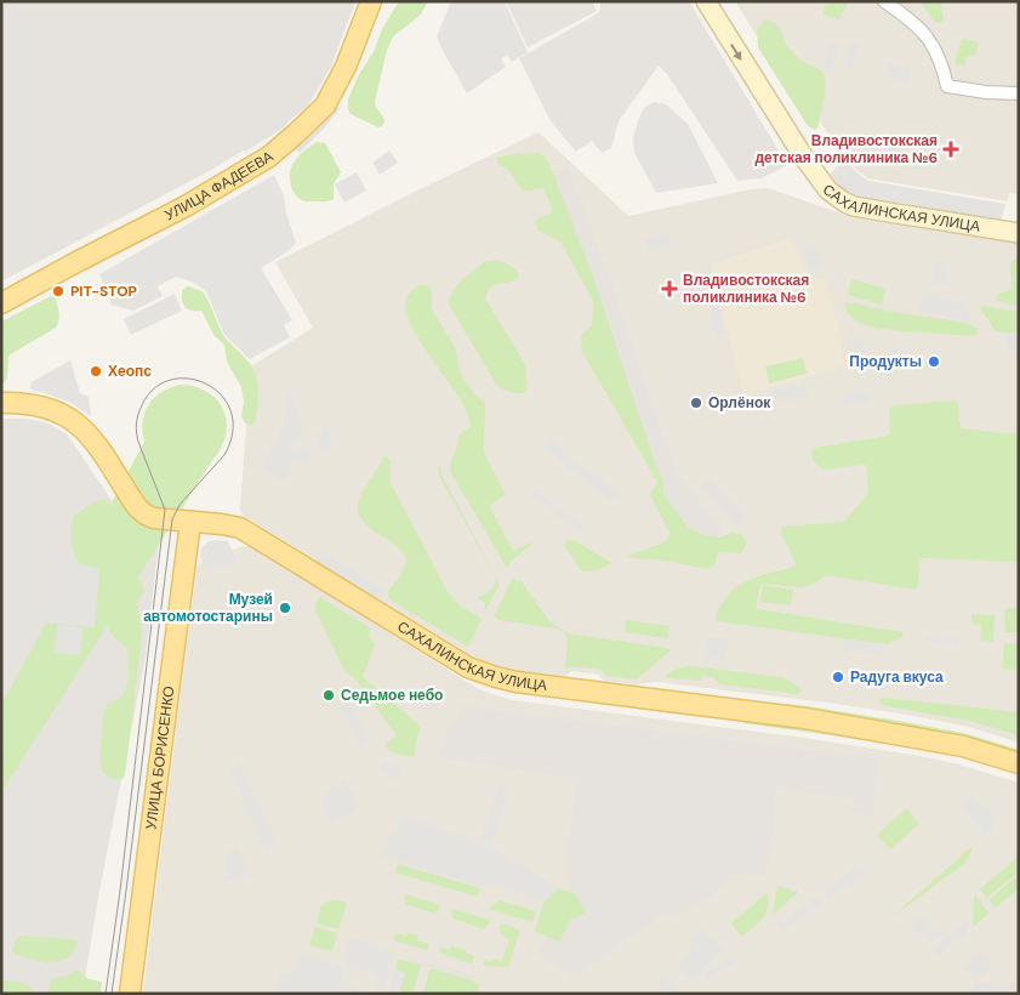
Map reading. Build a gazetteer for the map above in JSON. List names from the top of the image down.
{
  "streets": {
    "main road": ["УЛИЦА ФАДЕЕВА", "САХАЛИНСКАЯ УЛИЦА", "УЛИЦА БОРИСЕНКО"]
  },
  "crossings": [
    ["САХАЛИНСКАЯ УЛИЦА", "УЛИЦА БОРИСЕНКО"]
  ],
  "places": {
    "health": ["Владивостокская детская поликлиника №6", "Владивостокская поликлиника №6"],
    "other": [
      "PIT-STOP",
      "Продукты",
      "Хеопс",
      "Орлёнок",
      "Музей автомотостарины",
      "Радуга вкуса",
      "Седьмое небо"
    ]
  }
}
